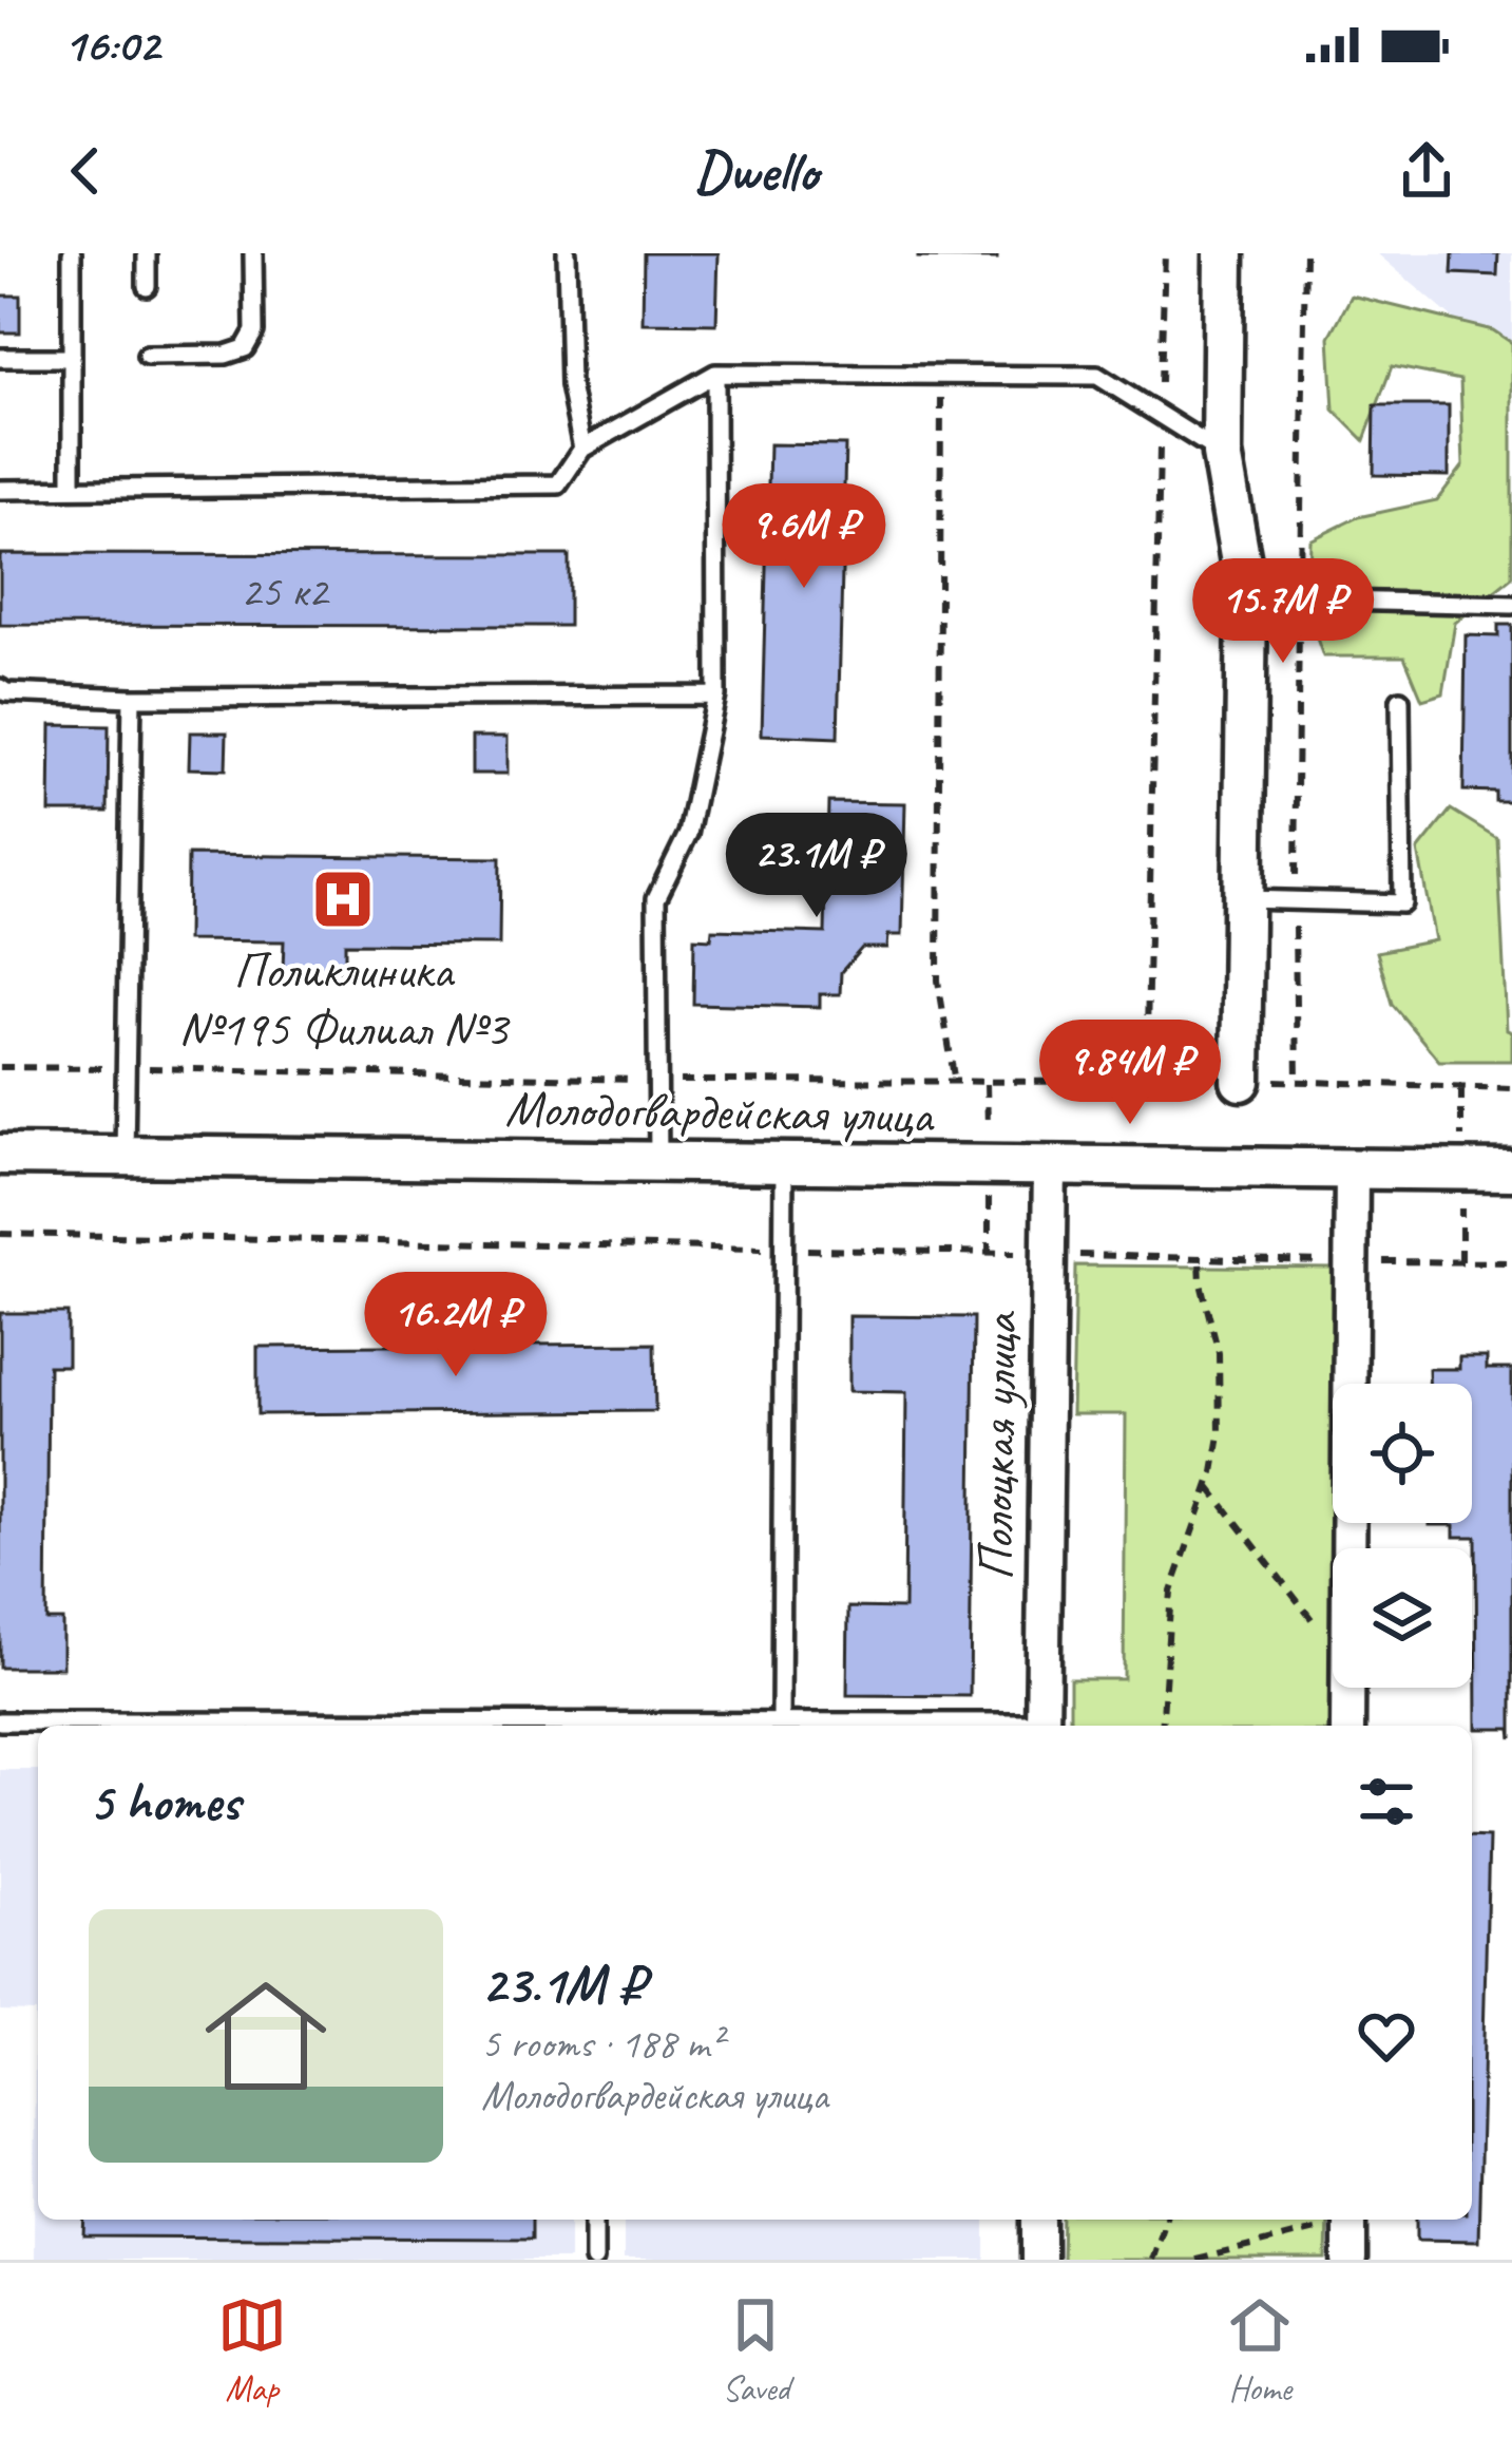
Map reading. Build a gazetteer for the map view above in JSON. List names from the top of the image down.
{
  "streets": {
    "street": ["Молодогвардейская улица", "Полоцкая улица"]
  },
  "crossings": [
    ["Молодогвардейская улица", "Полоцкая улица"]
  ],
  "places": {
    "hospital": ["Поликлиника №195 Филиал №3"]
  },
  "house_numbers": ["25 к2"],
  "page": {
    "status": "16:02",
    "header": "Dwello",
    "price": [
      "9.6M ₽",
      "15.7M ₽",
      "23.1M ₽",
      "9.84M ₽",
      "16.2M ₽"
    ],
    "heading": "5 homes",
    "list": [
      {
        "name": "23.1M ₽",
        "note": "5 rooms · 188 m² · Молодогвардейская улица"
      }
    ],
    "tabs": ["Map", "Saved", "Home"]
  }
}
